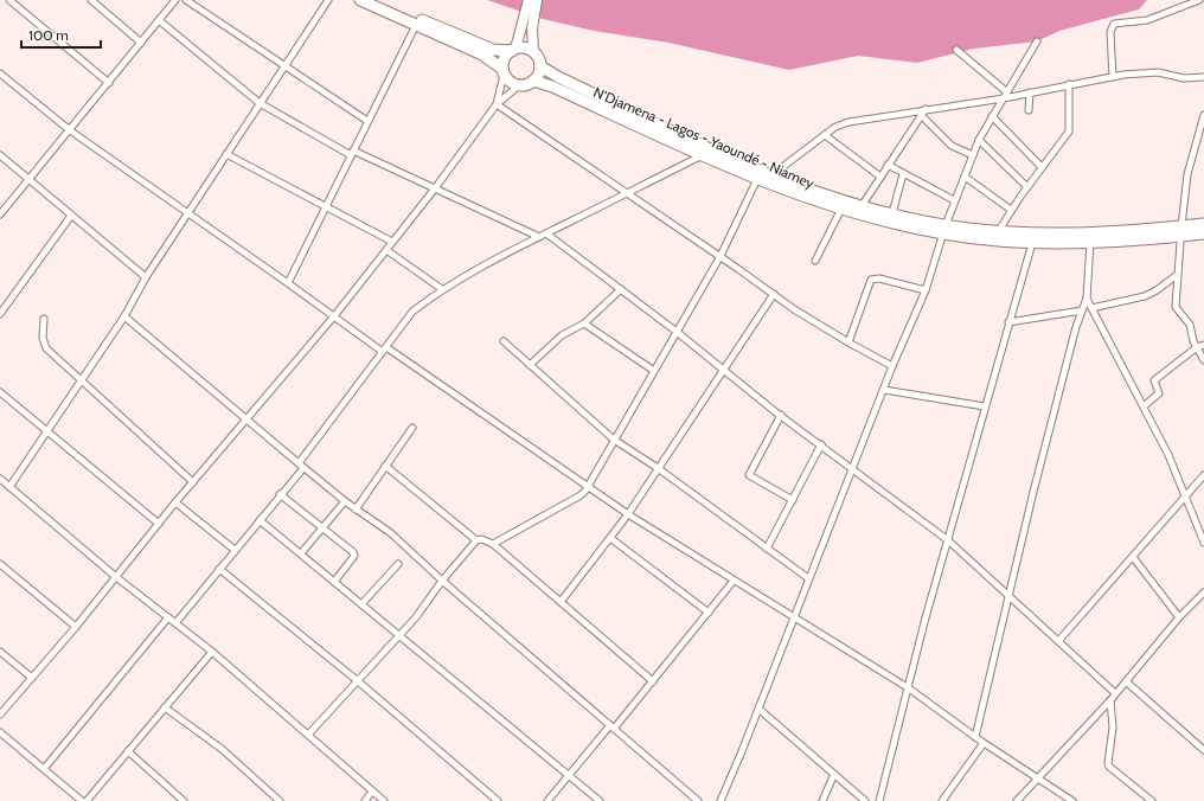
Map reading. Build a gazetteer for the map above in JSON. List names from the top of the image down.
{
  "streets": {
    "highway": ["N'Djamena - Lagos - Yaoundé - Niamey"]
  },
  "scale_bar": "100 m"
}
